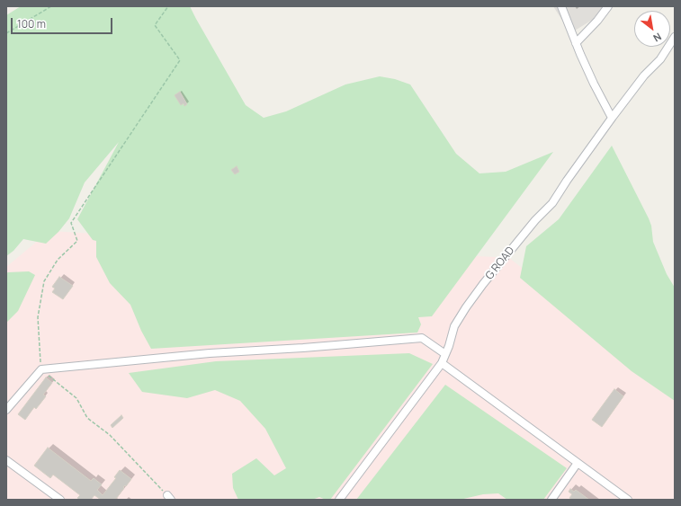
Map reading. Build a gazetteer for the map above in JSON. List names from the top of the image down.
{
  "streets": {
    "street": ["G ROAD"]
  },
  "scale_bar": "100 m",
  "north": "bottom right"
}
